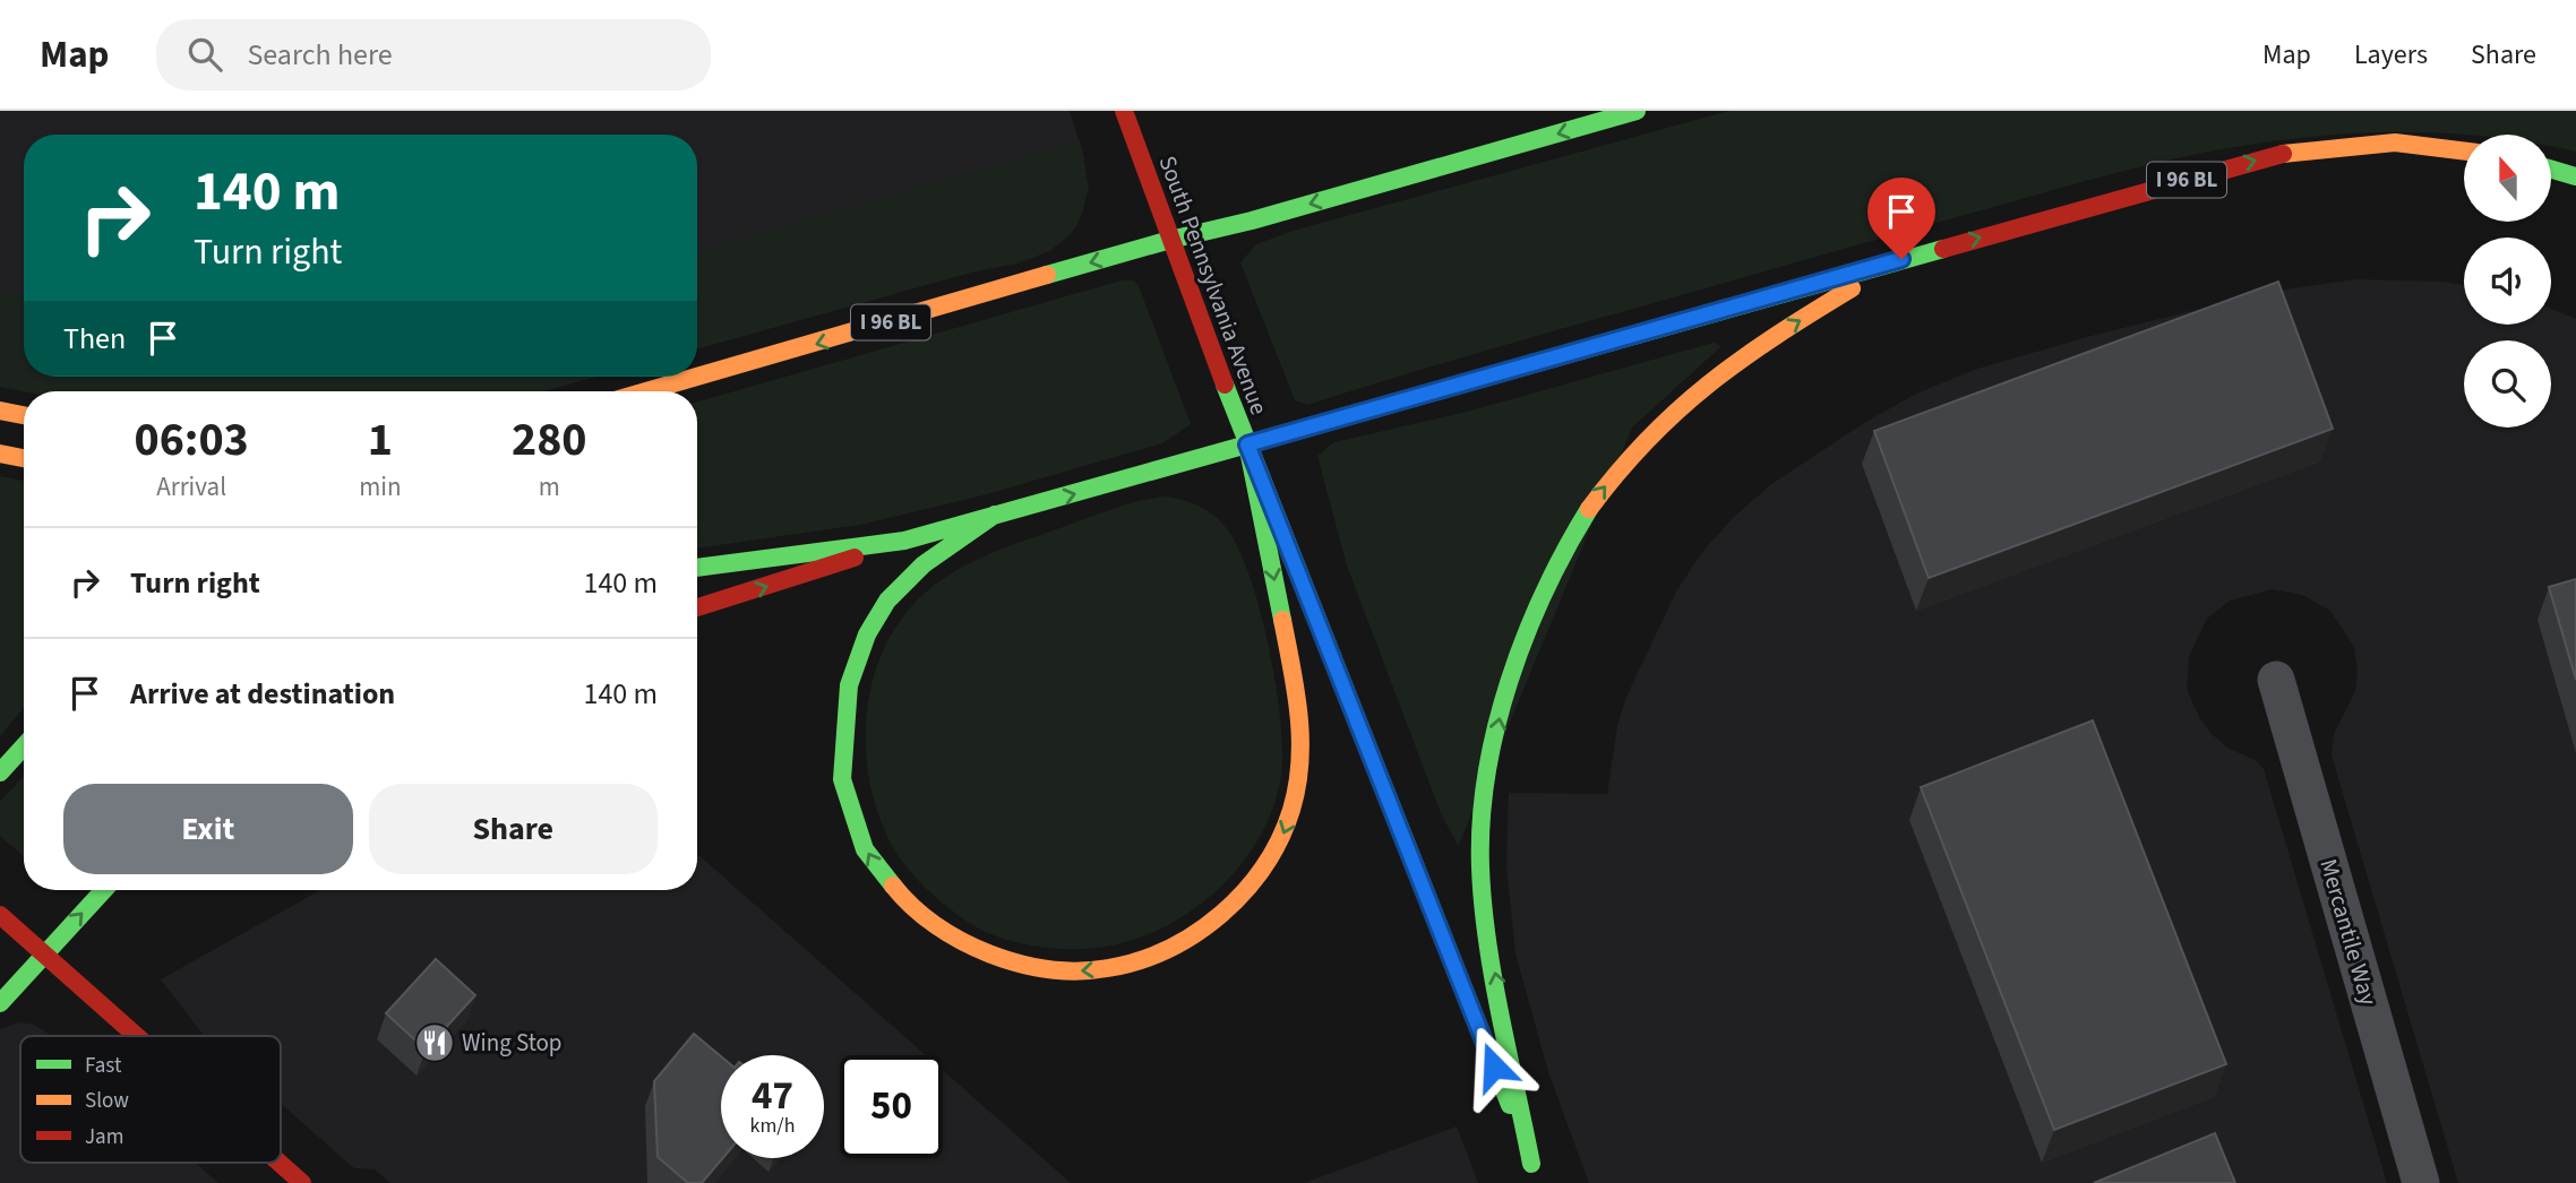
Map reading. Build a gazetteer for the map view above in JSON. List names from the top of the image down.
{
  "streets": {
    "main road": ["I 96 BL", "South Pennsylvania Avenue"],
    "street": ["Mercantile Way"]
  },
  "crossings": [
    ["I 96 BL", "South Pennsylvania Avenue"]
  ],
  "places": {
    "restaurant": ["Wing Stop"]
  },
  "legend": ["Fast", "Slow", "Jam"],
  "north": "top",
  "page": {
    "header": "Map",
    "search": "Search here",
    "nav": ["Map", "Layers", "Share"],
    "turn": ["140 m", "Turn right"],
    "then": "Then",
    "eta": [
      "06:03",
      "Arrival",
      "1",
      "min",
      "280",
      "m"
    ],
    "list": [
      {
        "name": "Turn right",
        "value": "140 m"
      },
      {
        "name": "Arrive at destination",
        "value": "140 m"
      }
    ],
    "buttons": ["Exit", "Share"],
    "speed": "47 km/h",
    "limit": "50"
  }
}
